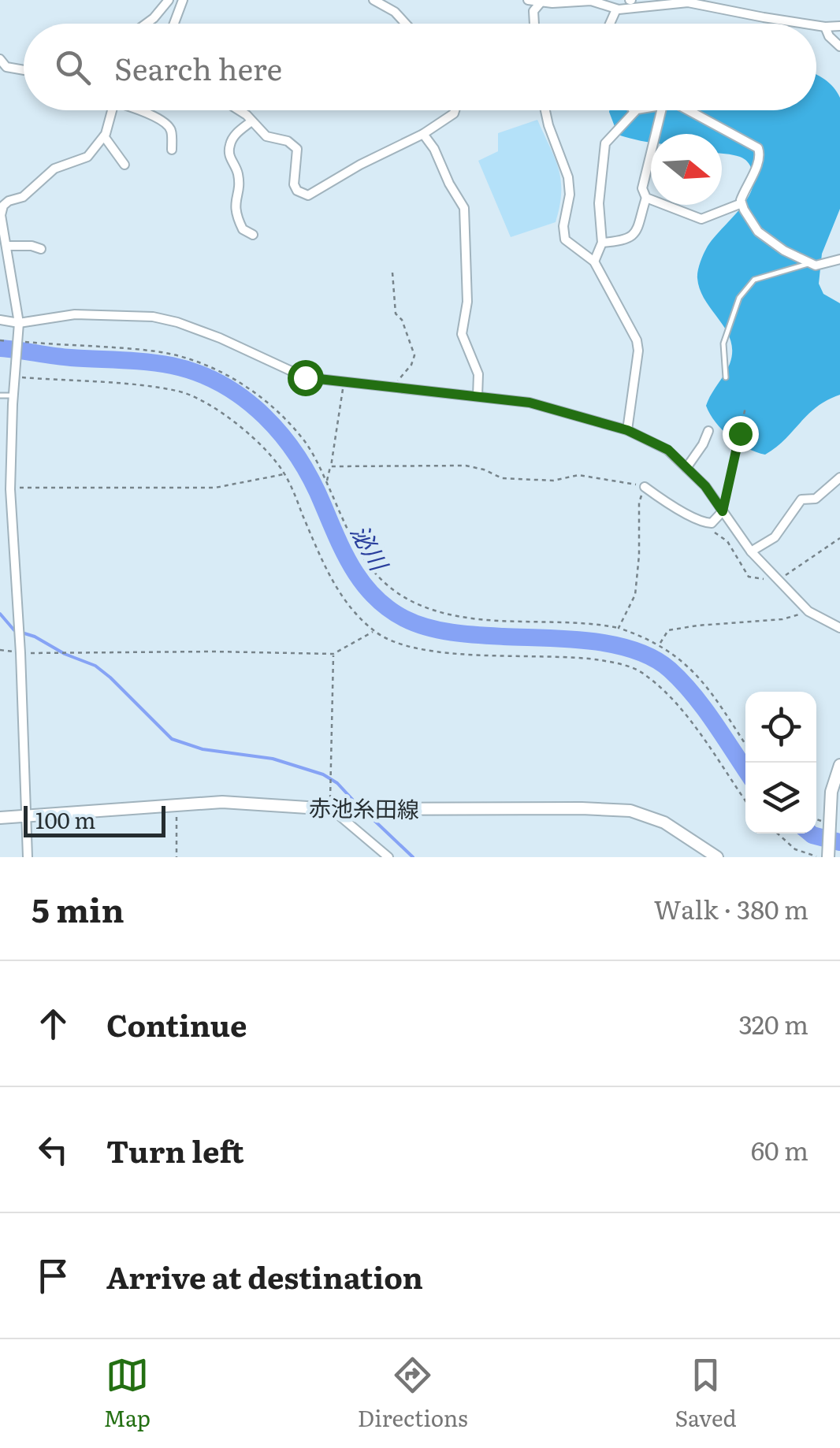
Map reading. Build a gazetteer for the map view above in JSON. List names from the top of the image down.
{
  "streets": {
    "main road": ["赤池糸田線"]
  },
  "water": ["泌川"],
  "scale_bar": "100 m",
  "north": "right",
  "page": {
    "search": "Search here",
    "scale": "100 m",
    "heading": ["5 min", "Walk · 380 m"],
    "list": [
      ["Continue", "320 m"],
      ["Turn left", "60 m"],
      "Arrive at destination"
    ],
    "nav": ["Map", "Directions", "Saved"]
  }
}
